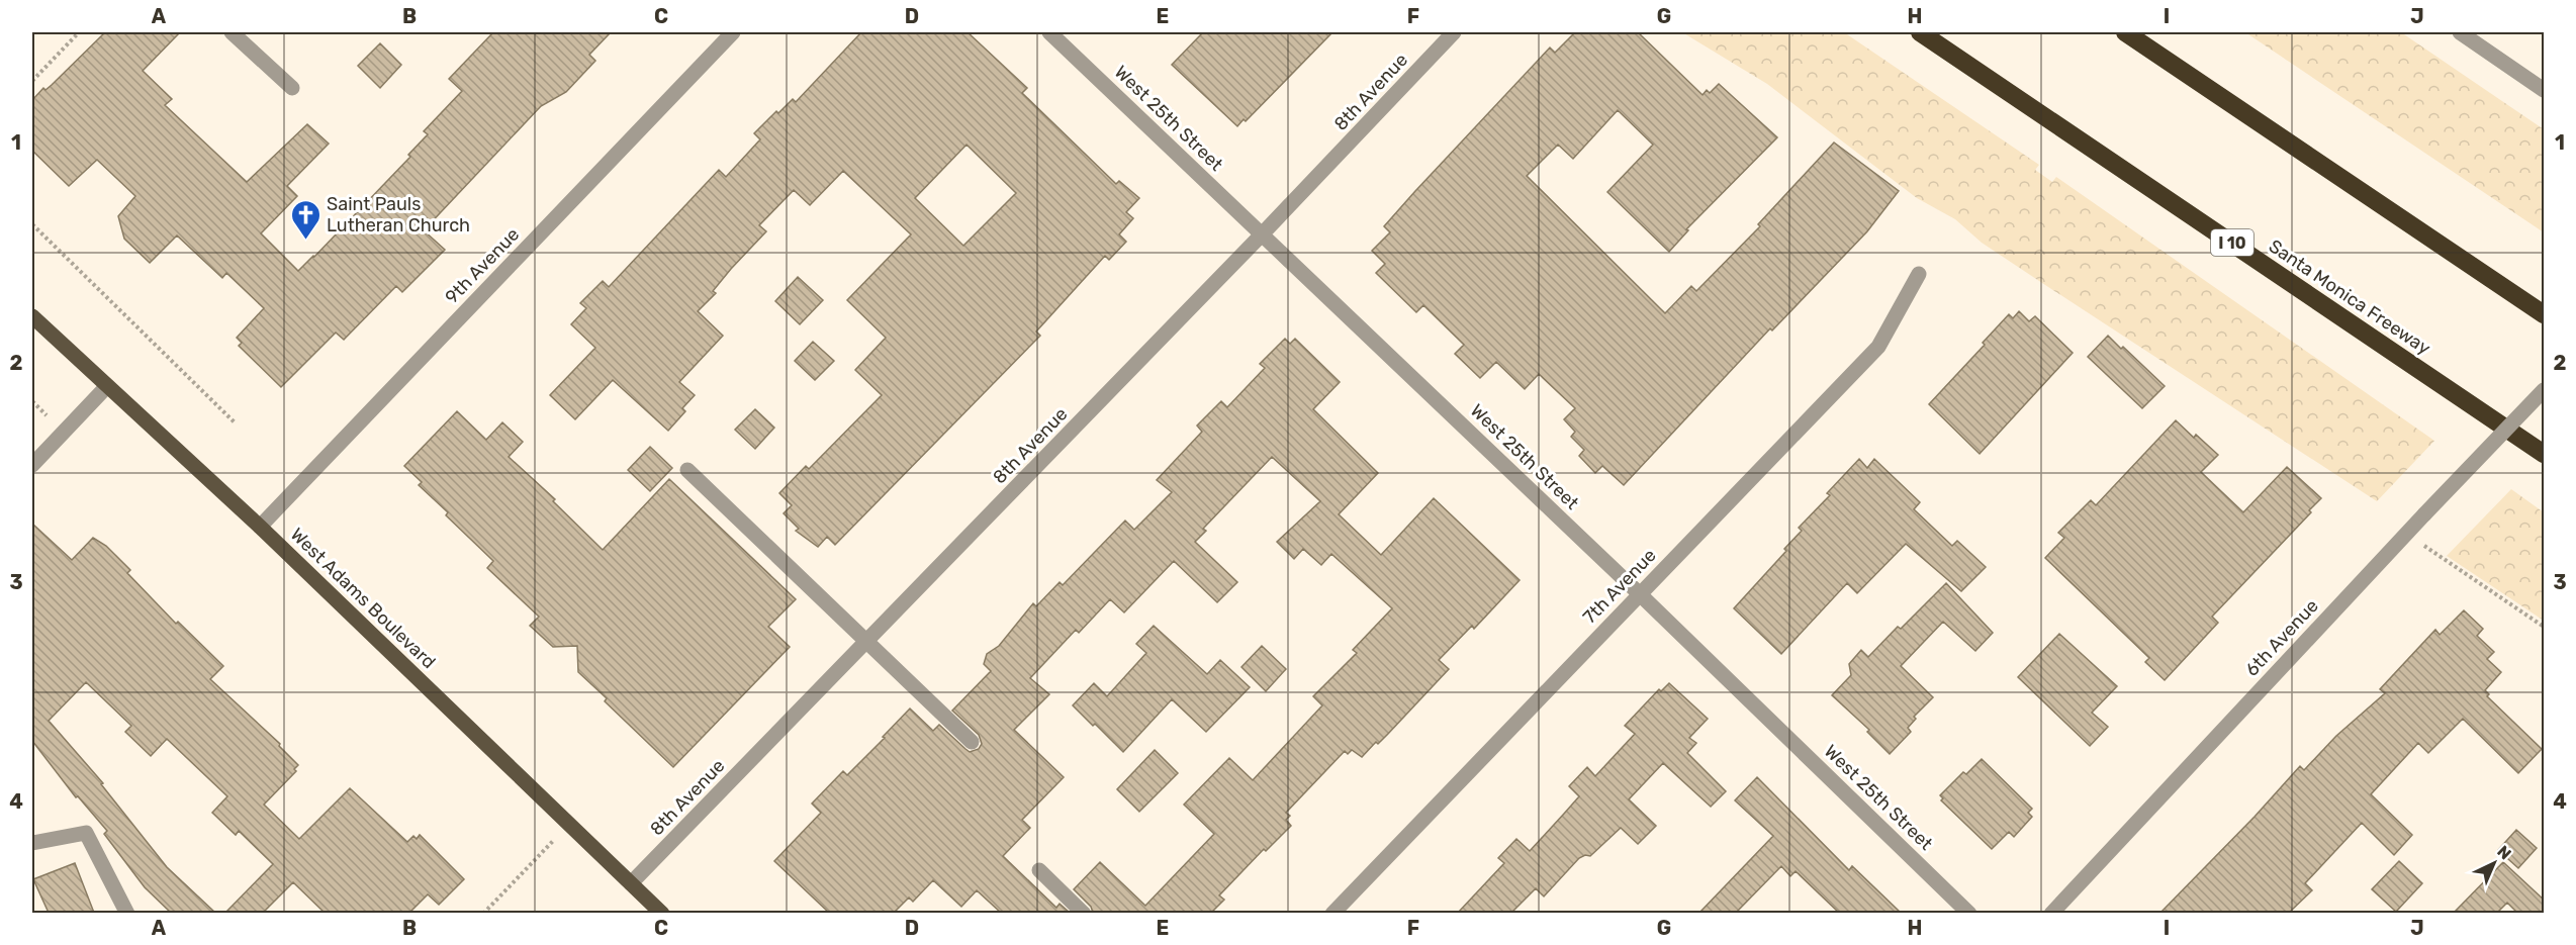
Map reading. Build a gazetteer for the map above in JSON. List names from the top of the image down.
{
  "streets": {
    "highway": ["I 10", "Santa Monica Freeway"],
    "main road": ["West Adams Boulevard"],
    "street": [
      "8th Avenue",
      "West 25th Street",
      "9th Avenue",
      "7th Avenue",
      "6th Avenue"
    ]
  },
  "crossings": [
    ["8th Avenue", "West 25th Street"],
    ["8th Avenue", "West Adams Boulevard"],
    ["West 25th Street", "7th Avenue"],
    ["9th Avenue", "West Adams Boulevard"]
  ],
  "places": {
    "church": ["Saint Pauls Lutheran Church"]
  },
  "north": "top right",
  "grid": {
    "columns": [
      "A",
      "B",
      "C",
      "D",
      "E",
      "F",
      "G",
      "H",
      "I",
      "J"
    ],
    "rows": [
      "1",
      "2",
      "3",
      "4"
    ]
  }
}
